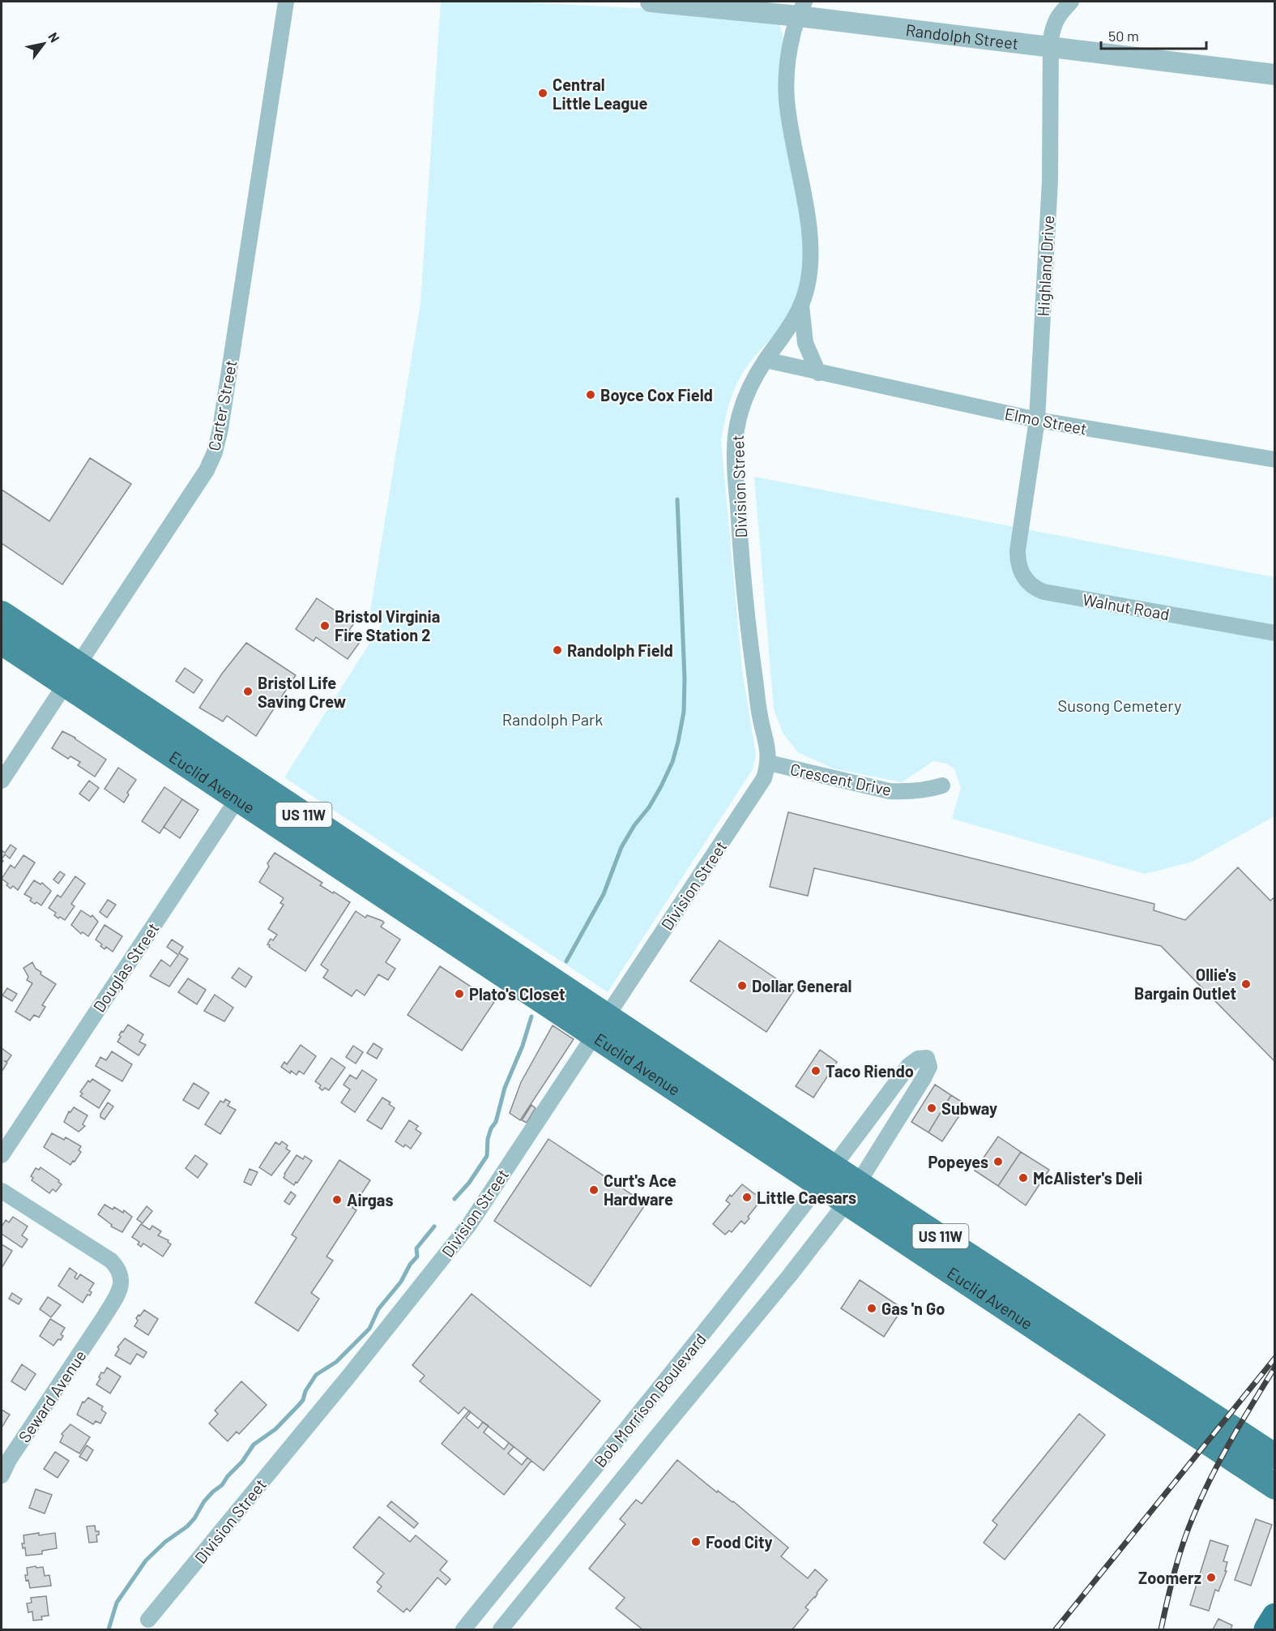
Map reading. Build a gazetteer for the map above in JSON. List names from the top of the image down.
{
  "streets": {
    "main road": ["Euclid Avenue", "US 11W"],
    "street": [
      "Randolph Street",
      "Highland Drive",
      "Carter Street",
      "Elmo Street",
      "Division Street",
      "Walnut Road",
      "Crescent Drive",
      "Douglas Street",
      "Seward Avenue",
      "Bob Morrison Boulevard"
    ]
  },
  "crossings": [
    ["Randolph Street", "Highland Drive"],
    ["Randolph Street", "Division Street"],
    ["Highland Drive", "Elmo Street"],
    ["Highland Drive", "Walnut Road"],
    ["Carter Street", "Euclid Avenue"],
    ["Elmo Street", "Division Street"],
    ["Division Street", "Crescent Drive"],
    ["Division Street", "Euclid Avenue"],
    ["Euclid Avenue", "Douglas Street"],
    ["Euclid Avenue", "Bob Morrison Boulevard"]
  ],
  "parks": ["Susong Cemetery", "Randolph Park"],
  "places": [
    "Central Little League",
    "Boyce Cox Field",
    "Bristol Virginia Fire Station 2",
    "Randolph Field",
    "Bristol Life Saving Crew",
    "Ollie's Bargain Outlet",
    "Dollar General",
    "Plato's Closet",
    "Taco Riendo",
    "Subway",
    "Popeyes",
    "McAlister's Deli",
    "Curt's Ace Hardware",
    "Little Caesars",
    "Airgas",
    "Gas 'n Go",
    "Food City",
    "Zoomerz"
  ],
  "scale_bar": "50 m",
  "north": "top right"
}
